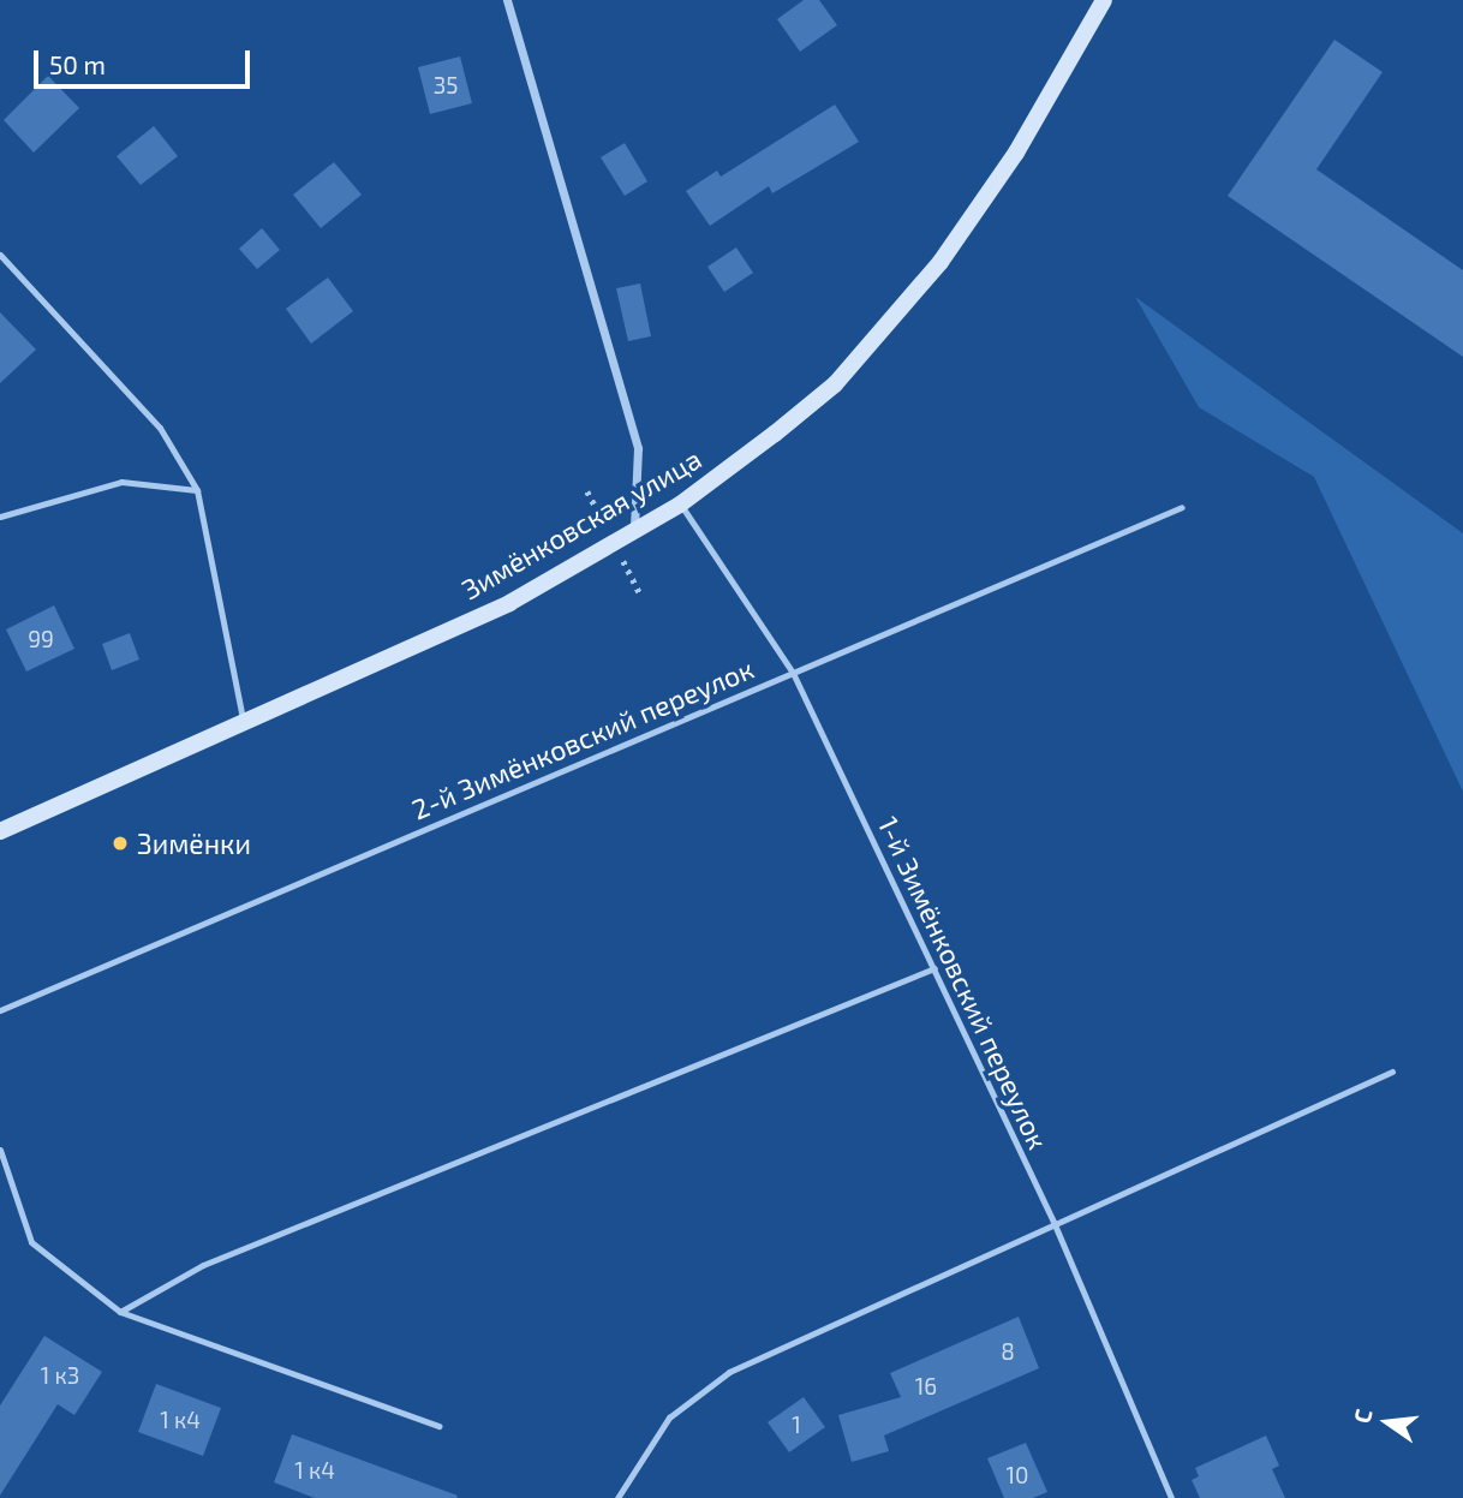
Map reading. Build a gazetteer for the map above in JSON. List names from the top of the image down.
{
  "streets": {
    "main road": ["Зимёнковская улица"],
    "lane": ["2-й Зимёнковский переулок", "1-й Зимёнковский переулок"]
  },
  "crossings": [
    ["Зимёнковская улица", "1-й Зимёнковский переулок"],
    ["2-й Зимёнковский переулок", "1-й Зимёнковский переулок"]
  ],
  "places": ["Зимёнки"],
  "house_numbers": [
    "35",
    "99",
    "8",
    "1 к3",
    "16",
    "1 к4",
    "1",
    "1 к4",
    "10"
  ],
  "scale_bar": "50 m",
  "north": "left"
}
